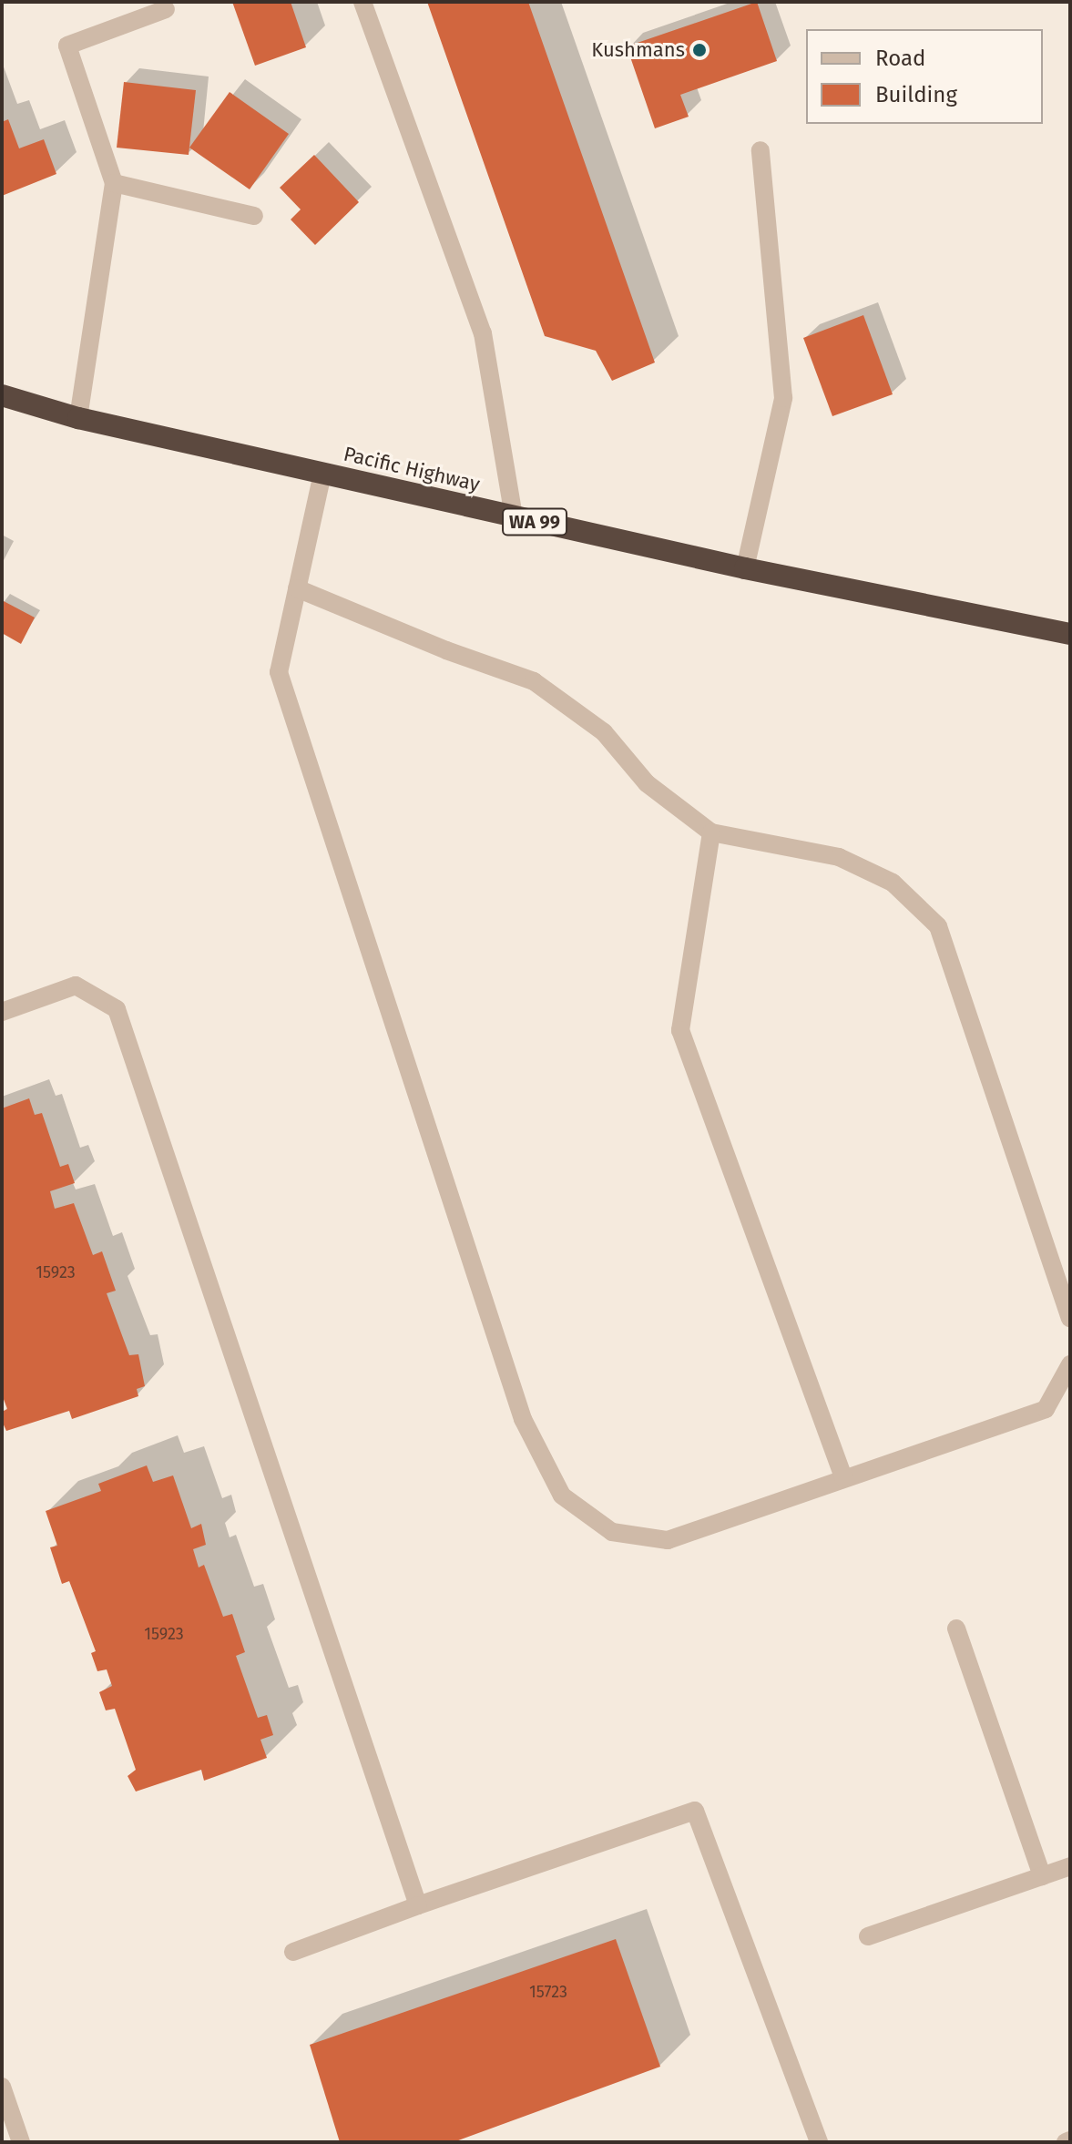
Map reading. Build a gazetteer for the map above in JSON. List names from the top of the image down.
{
  "streets": {
    "highway": ["Pacific Highway", "WA 99"]
  },
  "places": ["Kushmans"],
  "house_numbers": ["15923", "15923", "15723"],
  "legend": ["Road", "Building"]
}
